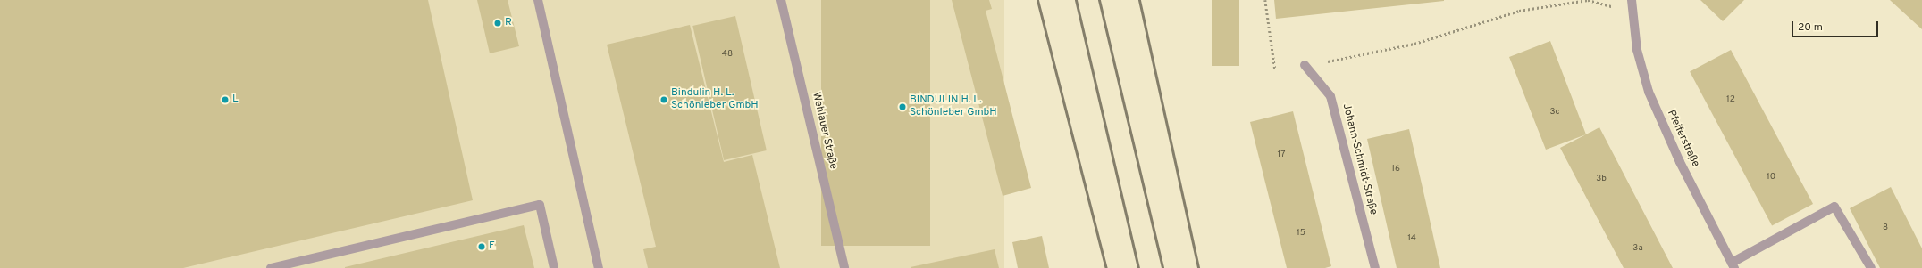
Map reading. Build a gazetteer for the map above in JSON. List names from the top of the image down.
{
  "streets": {
    "street": ["Wehlauer Straße", "Pfeiferstraße", "Johann-Schmidt-Straße"]
  },
  "places": [
    "R",
    "L",
    "Bindulin H. L. Schönleber GmbH",
    "BINDULIN H. L. Schönleber GmbH",
    "E"
  ],
  "house_numbers": [
    "48",
    "12",
    "3c",
    "17",
    "16",
    "10",
    "3b",
    "8",
    "15",
    "14",
    "3a"
  ],
  "scale_bar": "20 m"
}
